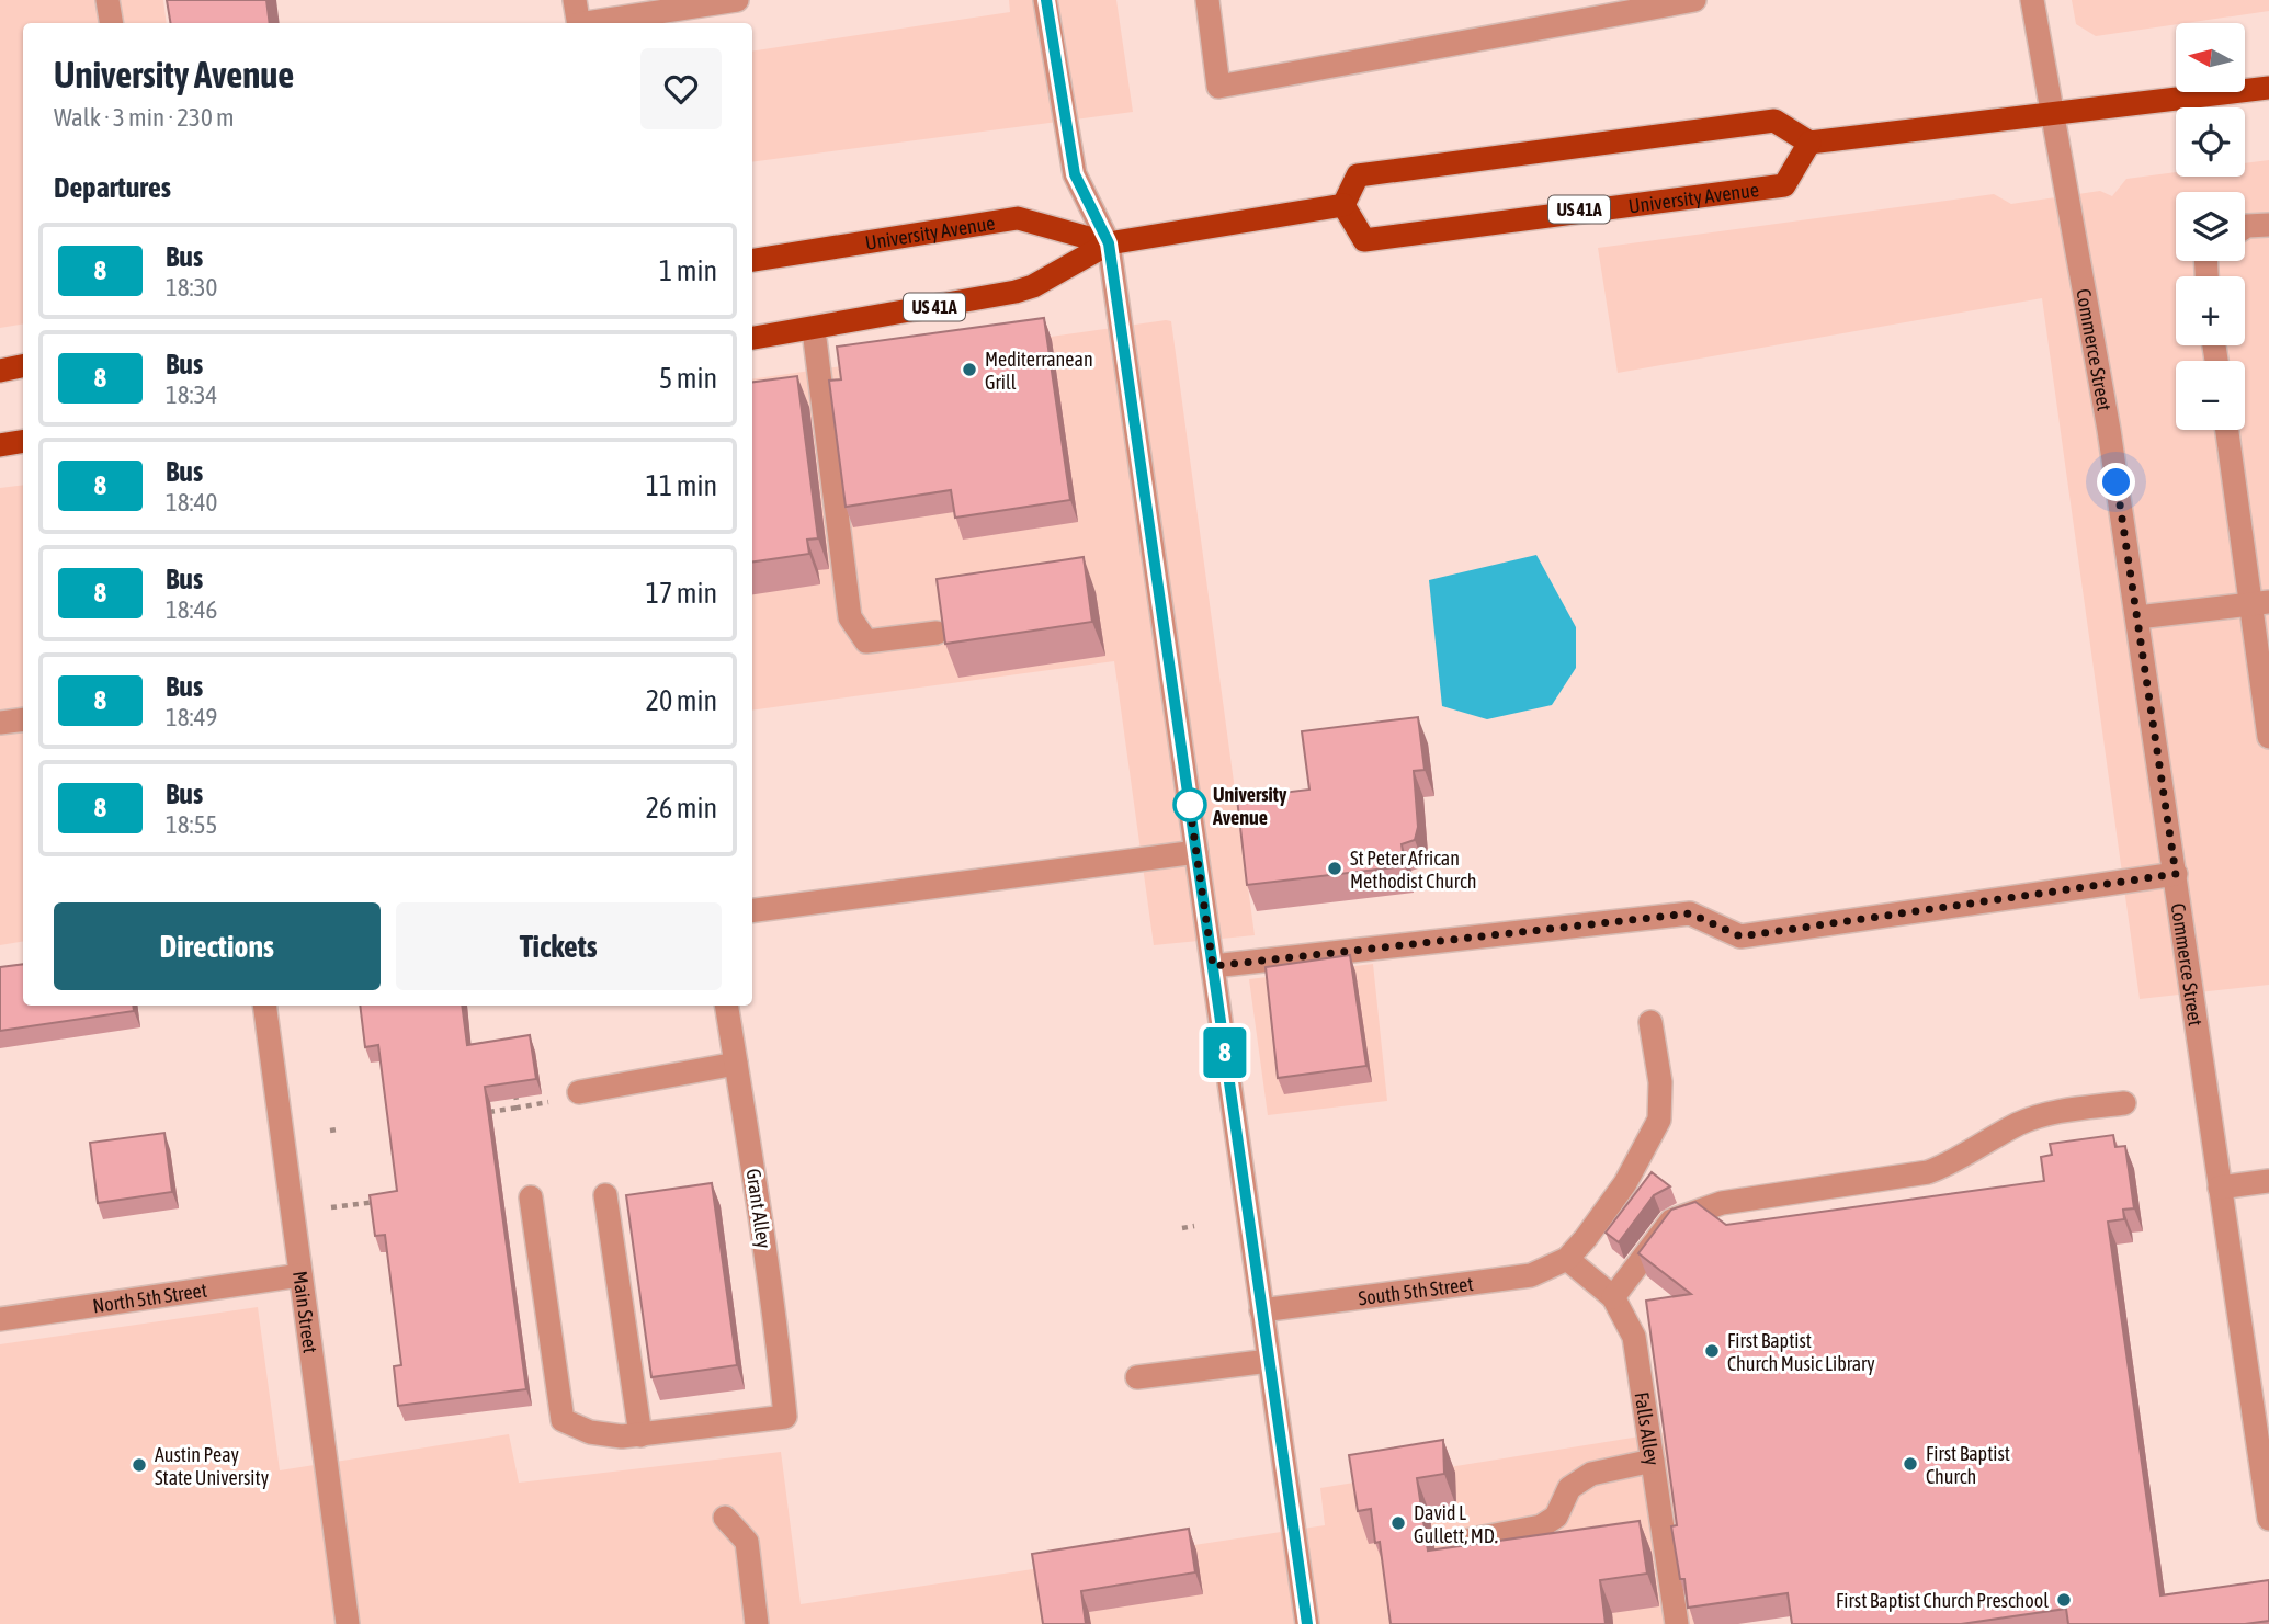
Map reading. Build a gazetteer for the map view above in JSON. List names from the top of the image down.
{
  "streets": {
    "main road": ["University Avenue", "US 41A"],
    "street": [
      "Commerce Street",
      "Grant Alley",
      "South 5th Street",
      "North 5th Street",
      "Main Street",
      "Falls Alley"
    ]
  },
  "crossings": [
    ["South 5th Street", "Falls Alley"],
    ["North 5th Street", "Main Street"]
  ],
  "places": [
    "Mediterranean Grill",
    "University Avenue",
    "St Peter African Methodist Church",
    "First Baptist Church Music Library",
    "First Baptist Church",
    "Austin Peay State University",
    "David L Gullett, MD.",
    "First Baptist Church Preschool"
  ],
  "lines": ["bus line 8"],
  "north": "left",
  "page": {
    "on_map": "8",
    "map_buttons": ["+", "−"],
    "heading": [
      ["University Avenue", "Walk · 3 min · 230 m"],
      "Departures"
    ],
    "list": [
      {
        "mark": "8",
        "name": "Bus",
        "note": "18:30",
        "value": "1 min"
      },
      {
        "mark": "8",
        "name": "Bus",
        "note": "18:34",
        "value": "5 min"
      },
      {
        "mark": "8",
        "name": "Bus",
        "note": "18:40",
        "value": "11 min"
      },
      {
        "mark": "8",
        "name": "Bus",
        "note": "18:46",
        "value": "17 min"
      },
      {
        "mark": "8",
        "name": "Bus",
        "note": "18:49",
        "value": "20 min"
      },
      {
        "mark": "8",
        "name": "Bus",
        "note": "18:55",
        "value": "26 min"
      }
    ],
    "buttons": ["Directions", "Tickets"]
  }
}
